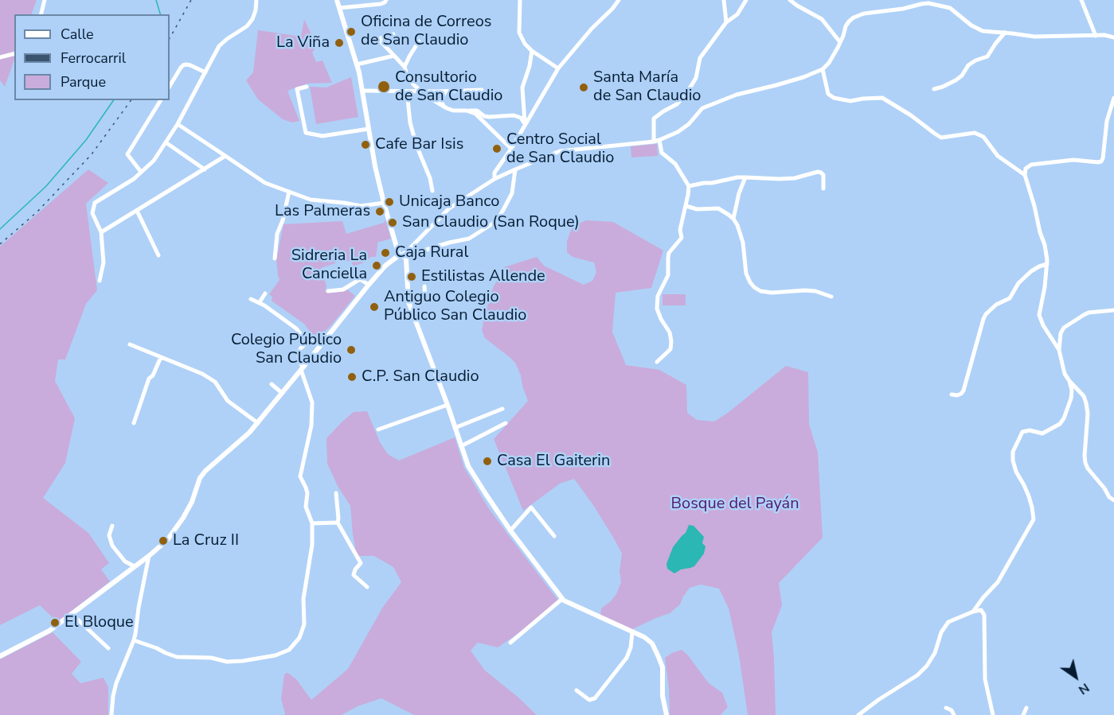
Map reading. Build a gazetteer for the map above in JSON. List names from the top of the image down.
{
  "parks": ["Bosque del Payán"],
  "places": [
    "Oficina de Correos de San Claudio",
    "La Viña",
    "Consultorio de San Claudio",
    "Santa María de San Claudio",
    "Cafe Bar Isis",
    "Centro Social de San Claudio",
    "Unicaja Banco",
    "Las Palmeras",
    "San Claudio (San Roque)",
    "Caja Rural",
    "Sidreria La Canciella",
    "Estilistas Allende",
    "Antiguo Colegio Público San Claudio",
    "Colegio Público San Claudio",
    "C.P. San Claudio",
    "Casa El Gaiterin",
    "La Cruz II",
    "El Bloque"
  ],
  "legend": ["Calle", "Ferrocarril", "Parque"],
  "north": "bottom right"
}
